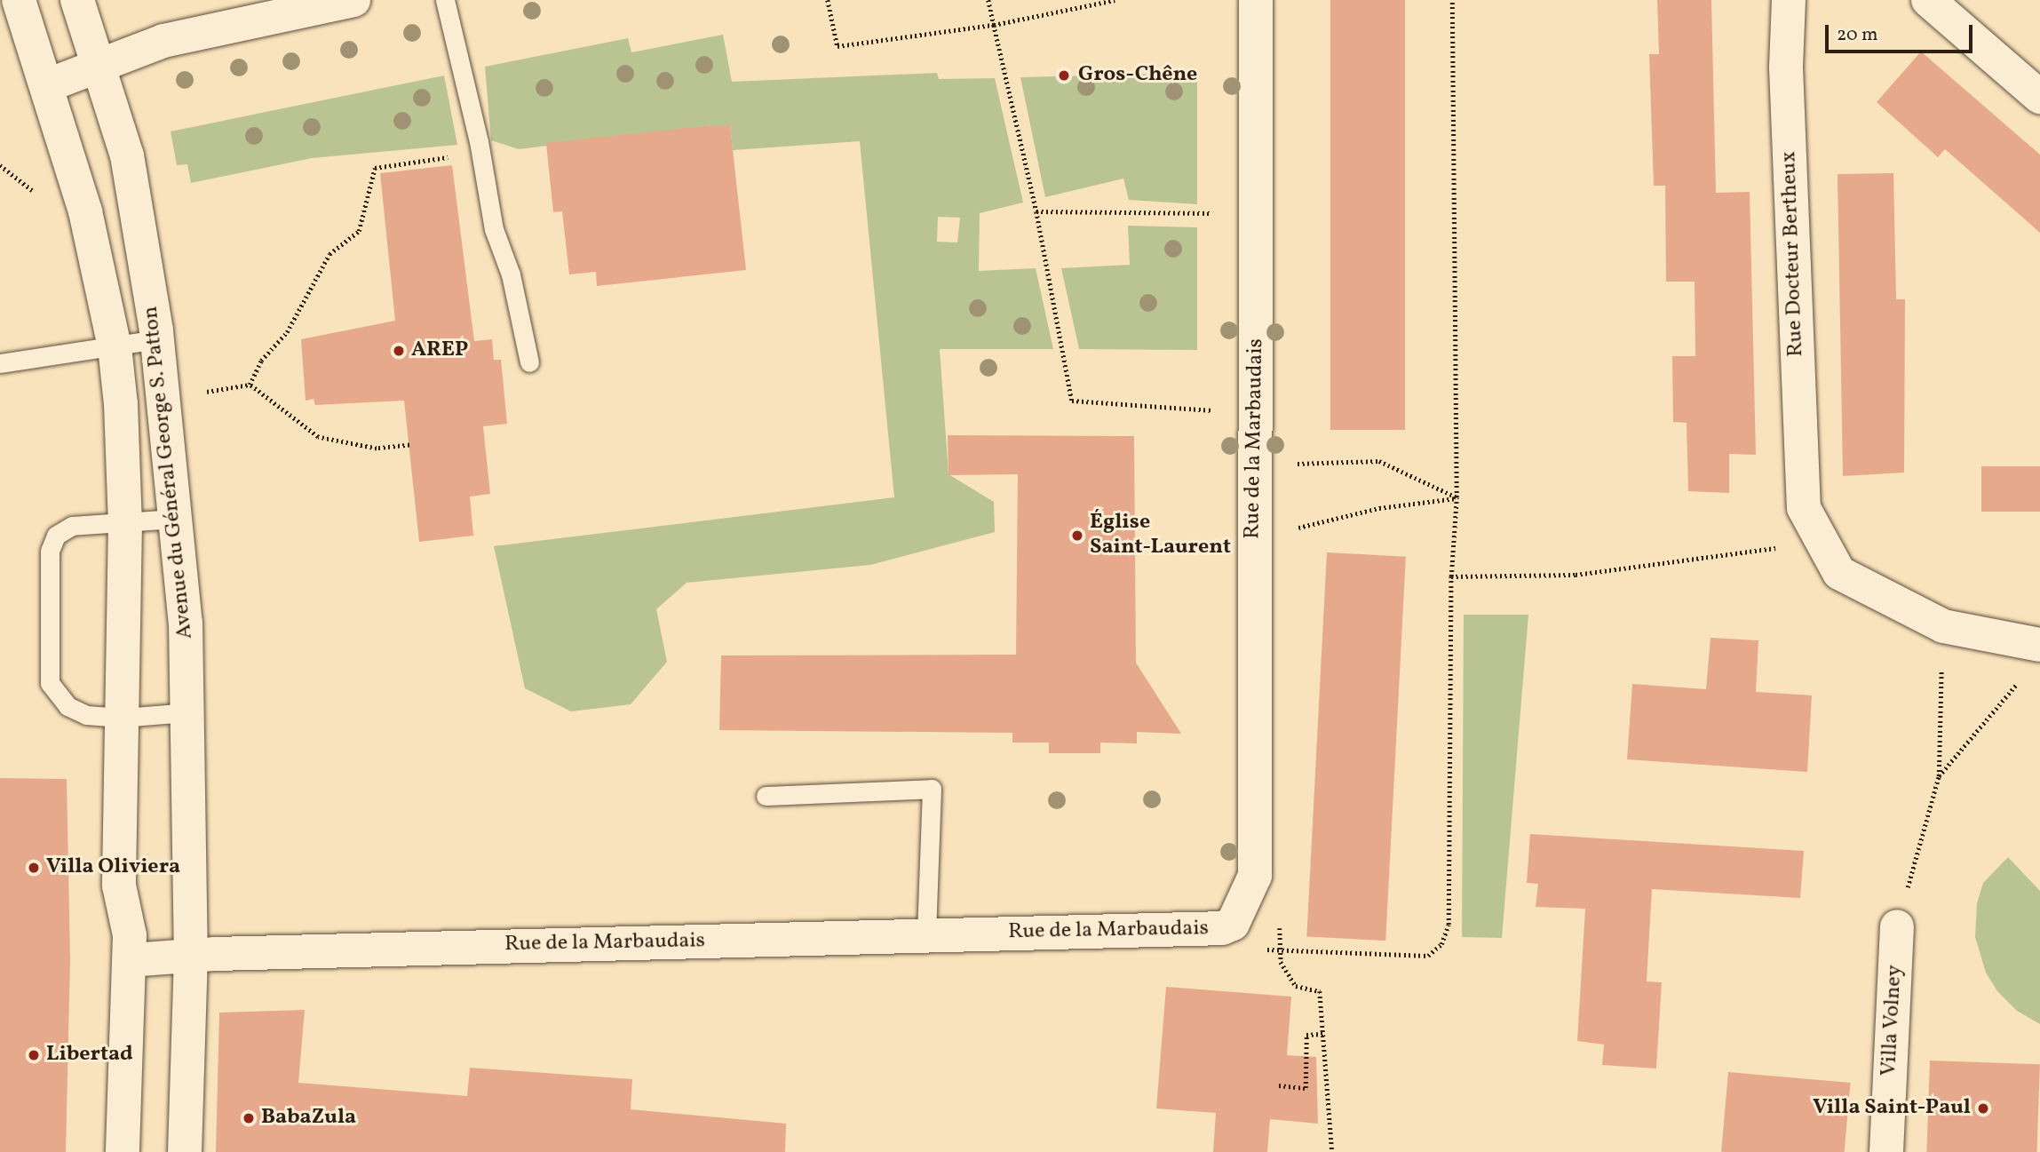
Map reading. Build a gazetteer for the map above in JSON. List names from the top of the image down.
{
  "streets": {
    "street": [
      "Rue Docteur Bertheux",
      "Rue de la Marbaudais",
      "Avenue du Général George S. Patton",
      "Villa Volney"
    ]
  },
  "crossings": [
    ["Rue de la Marbaudais", "Avenue du Général George S. Patton"]
  ],
  "places": [
    "Gros-Chêne",
    "AREP",
    "Église Saint-Laurent",
    "Villa Oliviera",
    "Libertad",
    "Villa Saint-Paul",
    "BabaZula"
  ],
  "scale_bar": "20 m"
}
